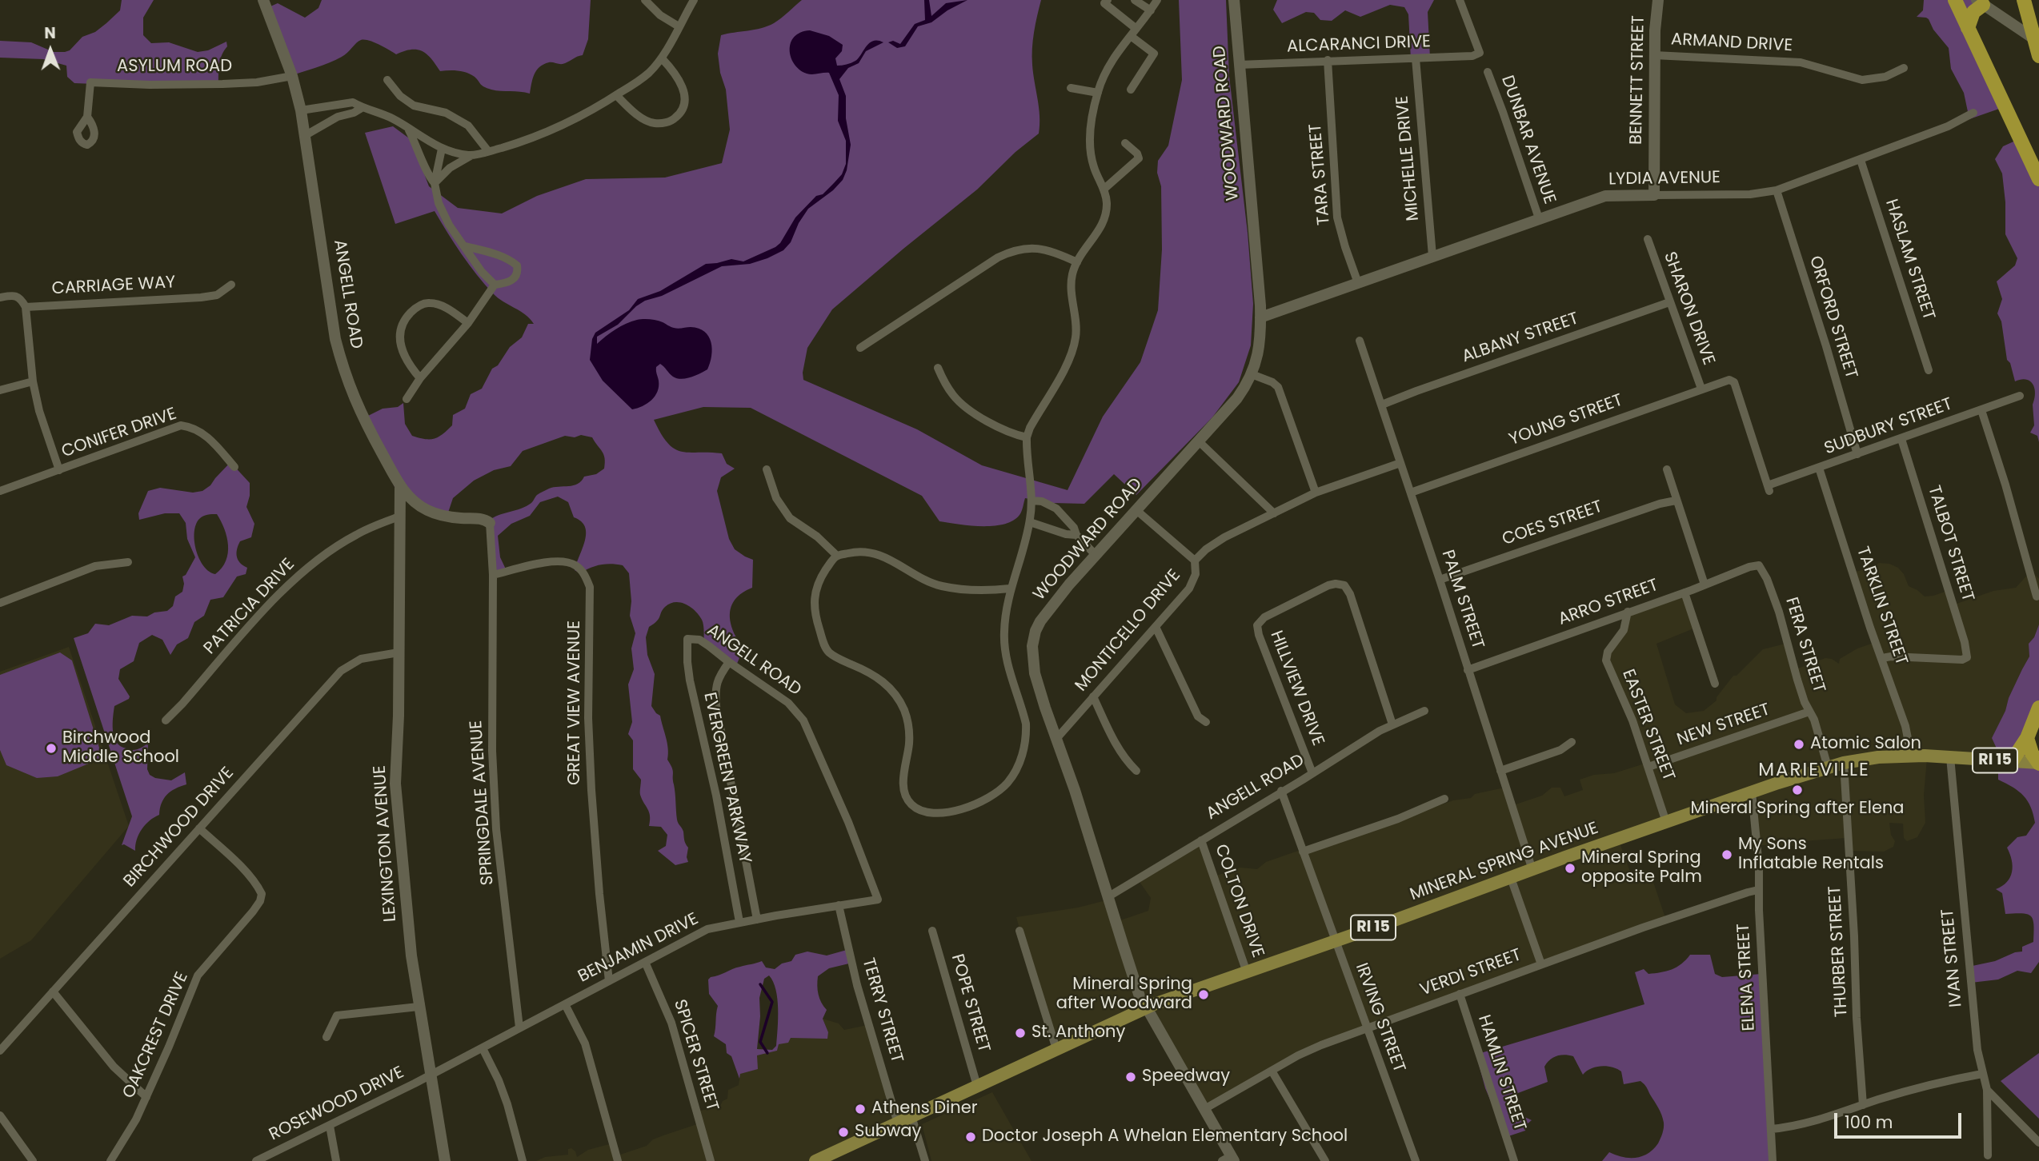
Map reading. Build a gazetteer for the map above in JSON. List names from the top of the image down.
{
  "streets": {
    "main road": ["RI 15", "MINERAL SPRING AVENUE"],
    "street": [
      "ARMAND DRIVE",
      "ALCARANCI DRIVE",
      "ASYLUM ROAD",
      "BENNETT STREET",
      "WOODWARD ROAD",
      "DUNBAR AVENUE",
      "MICHELLE DRIVE",
      "TARA STREET",
      "LYDIA AVENUE",
      "HASLAM STREET",
      "CARRIAGE WAY",
      "ANGELL ROAD",
      "SHARON DRIVE",
      "ORFORD STREET",
      "ALBANY STREET",
      "YOUNG STREET",
      "SUDBURY STREET",
      "CONIFER DRIVE",
      "COES STREET",
      "TALBOT STREET",
      "PALM STREET",
      "ARRO STREET",
      "TARKLIN STREET",
      "PATRICIA DRIVE",
      "MONTICELLO DRIVE",
      "FERA STREET",
      "HILLVIEW DRIVE",
      "GREAT VIEW AVENUE",
      "EASTER STREET",
      "NEW STREET",
      "EVERGREEN PARKWAY",
      "SPRINGDALE AVENUE",
      "BIRCHWOOD DRIVE",
      "LEXINGTON AVENUE",
      "COLTON DRIVE",
      "BENJAMIN DRIVE",
      "THURBER STREET",
      "IVAN STREET",
      "VERDI STREET",
      "ELENA STREET",
      "POPE STREET",
      "TERRY STREET",
      "IRVING STREET",
      "OAKCREST DRIVE",
      "SPICER STREET",
      "HAMLIN STREET",
      "ROSEWOOD DRIVE"
    ]
  },
  "crossings": [
    ["ARMAND DRIVE", "BENNETT STREET"],
    ["ALCARANCI DRIVE", "WOODWARD ROAD"],
    ["ALCARANCI DRIVE", "MICHELLE DRIVE"],
    ["ALCARANCI DRIVE", "TARA STREET"],
    ["ASYLUM ROAD", "ANGELL ROAD"],
    ["BENNETT STREET", "LYDIA AVENUE"],
    ["WOODWARD ROAD", "LYDIA AVENUE"],
    ["WOODWARD ROAD", "ANGELL ROAD"],
    ["WOODWARD ROAD", "MONTICELLO DRIVE"],
    ["WOODWARD ROAD", "MINERAL SPRING AVENUE"],
    ["WOODWARD ROAD", "VERDI STREET"],
    ["DUNBAR AVENUE", "LYDIA AVENUE"],
    ["MICHELLE DRIVE", "LYDIA AVENUE"],
    ["TARA STREET", "LYDIA AVENUE"],
    ["LYDIA AVENUE", "HASLAM STREET"],
    ["LYDIA AVENUE", "ORFORD STREET"],
    ["ANGELL ROAD", "HILLVIEW DRIVE"],
    ["ANGELL ROAD", "EVERGREEN PARKWAY"],
    ["ANGELL ROAD", "LEXINGTON AVENUE"],
    ["ANGELL ROAD", "COLTON DRIVE"],
    ["ANGELL ROAD", "BENJAMIN DRIVE"],
    ["ANGELL ROAD", "IRVING STREET"],
    ["SHARON DRIVE", "ALBANY STREET"],
    ["SHARON DRIVE", "YOUNG STREET"],
    ["ORFORD STREET", "SUDBURY STREET"],
    ["ALBANY STREET", "PALM STREET"],
    ["YOUNG STREET", "SUDBURY STREET"],
    ["YOUNG STREET", "PALM STREET"],
    ["SUDBURY STREET", "TALBOT STREET"],
    ["SUDBURY STREET", "TARKLIN STREET"],
    ["COES STREET", "PALM STREET"],
    ["TALBOT STREET", "TARKLIN STREET"],
    ["PALM STREET", "ARRO STREET"],
    ["PALM STREET", "MONTICELLO DRIVE"],
    ["PALM STREET", "MINERAL SPRING AVENUE"],
    ["ARRO STREET", "FERA STREET"],
    ["ARRO STREET", "EASTER STREET"],
    ["TARKLIN STREET", "MINERAL SPRING AVENUE"],
    ["PATRICIA DRIVE", "LEXINGTON AVENUE"],
    ["FERA STREET", "NEW STREET"],
    ["FERA STREET", "MINERAL SPRING AVENUE"],
    ["GREAT VIEW AVENUE", "SPRINGDALE AVENUE"],
    ["GREAT VIEW AVENUE", "BENJAMIN DRIVE"],
    ["EASTER STREET", "NEW STREET"],
    ["EASTER STREET", "MINERAL SPRING AVENUE"],
    ["EVERGREEN PARKWAY", "BENJAMIN DRIVE"],
    ["SPRINGDALE AVENUE", "BENJAMIN DRIVE"],
    ["BIRCHWOOD DRIVE", "LEXINGTON AVENUE"],
    ["BIRCHWOOD DRIVE", "OAKCREST DRIVE"],
    ["LEXINGTON AVENUE", "BENJAMIN DRIVE"],
    ["LEXINGTON AVENUE", "ROSEWOOD DRIVE"],
    ["MINERAL SPRING AVENUE", "COLTON DRIVE"],
    ["MINERAL SPRING AVENUE", "THURBER STREET"],
    ["MINERAL SPRING AVENUE", "IVAN STREET"],
    ["MINERAL SPRING AVENUE", "ELENA STREET"],
    ["MINERAL SPRING AVENUE", "POPE STREET"],
    ["MINERAL SPRING AVENUE", "TERRY STREET"],
    ["MINERAL SPRING AVENUE", "IRVING STREET"],
    ["BENJAMIN DRIVE", "TERRY STREET"],
    ["BENJAMIN DRIVE", "SPICER STREET"],
    ["BENJAMIN DRIVE", "ROSEWOOD DRIVE"],
    ["VERDI STREET", "ELENA STREET"],
    ["VERDI STREET", "IRVING STREET"],
    ["VERDI STREET", "HAMLIN STREET"]
  ],
  "districts": ["MARIEVILLE"],
  "places": [
    "Atomic Salon",
    "Birchwood Middle School",
    "Mineral Spring after Elena",
    "My Sons Inflatable Rentals",
    "Mineral Spring opposite Palm",
    "Mineral Spring after Woodward",
    "St. Anthony",
    "Speedway",
    "Athens Diner",
    "Subway",
    "Doctor Joseph A Whelan Elementary School"
  ],
  "scale_bar": "100 m",
  "north": "top"
}
